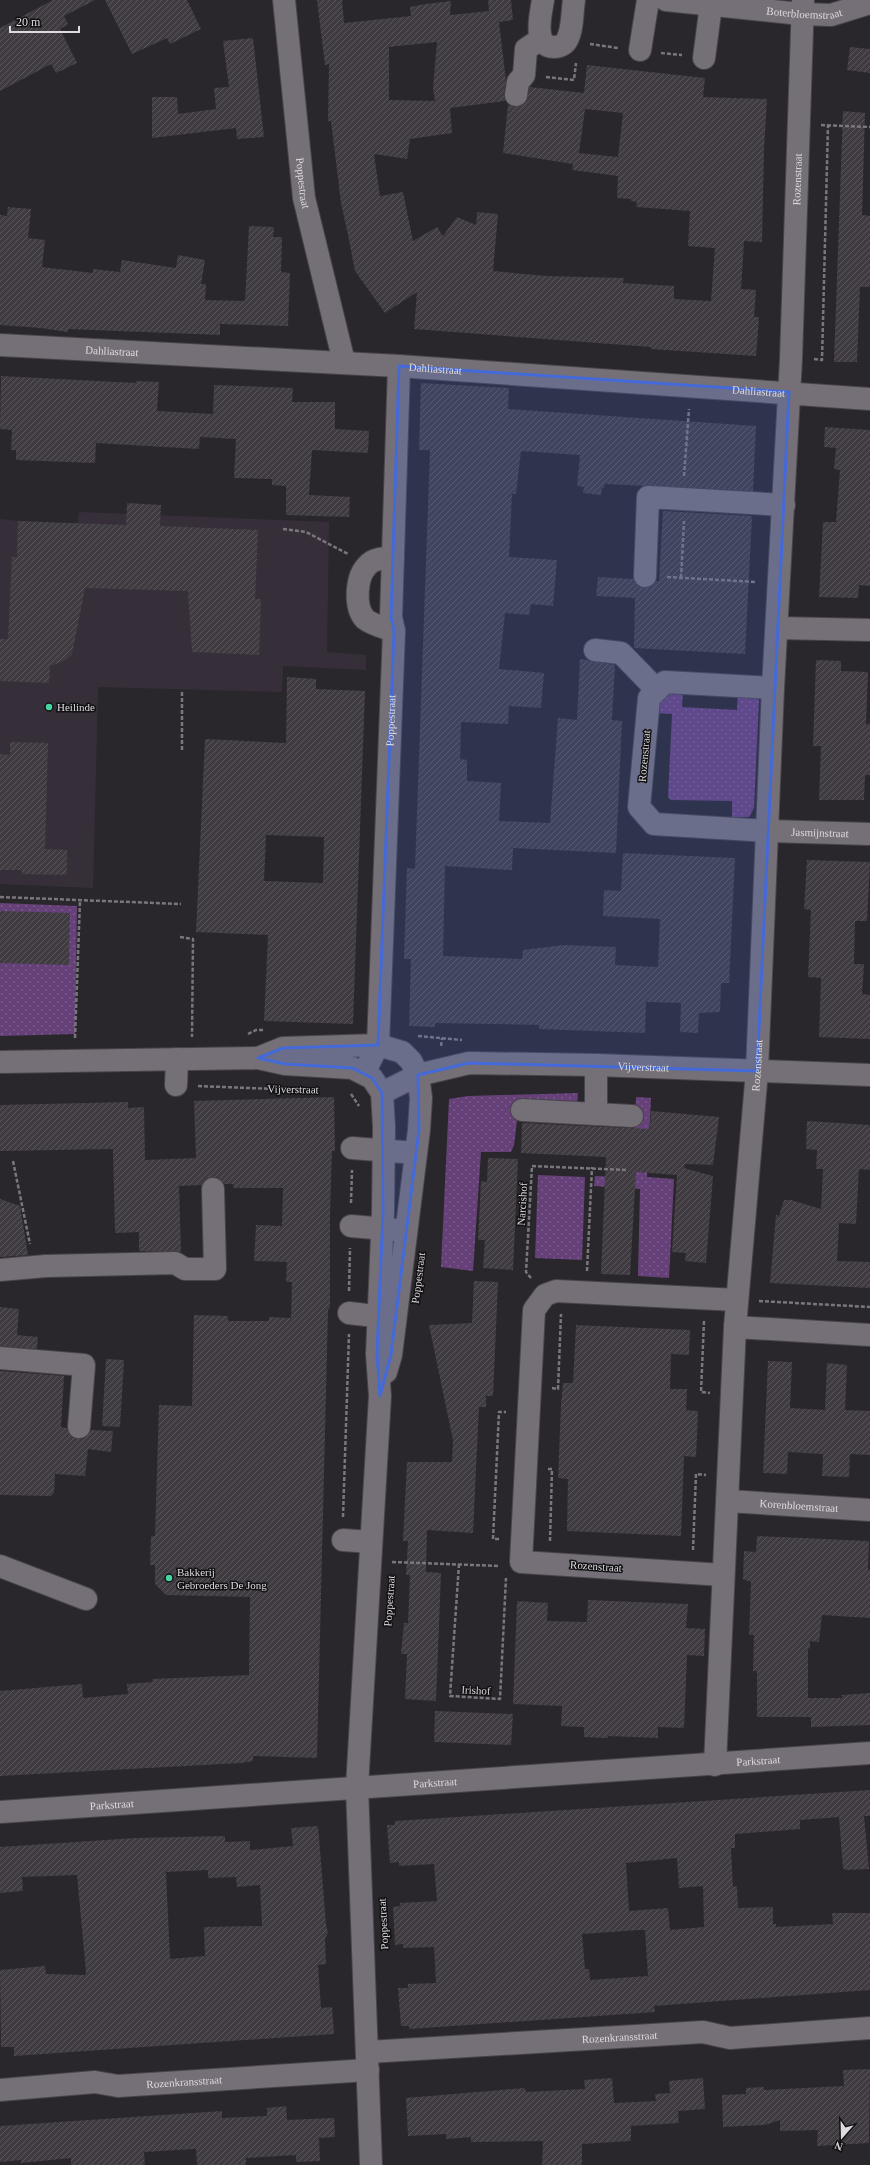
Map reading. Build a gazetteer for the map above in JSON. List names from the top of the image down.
{
  "streets": {
    "street": [
      "Boterbloemstraat",
      "Rozenstraat",
      "Poppestraat",
      "Dahliastraat",
      "Jasmijnstraat",
      "Vijverstraat",
      "Korenbloemstraat",
      "Parkstraat",
      "Rozenkransstraat"
    ],
    "path": ["Narcishof", "Irishof"]
  },
  "crossings": [
    ["Boterbloemstraat", "Rozenstraat"],
    ["Rozenstraat", "Dahliastraat"],
    ["Rozenstraat", "Jasmijnstraat"],
    ["Rozenstraat", "Vijverstraat"],
    ["Rozenstraat", "Korenbloemstraat"],
    ["Rozenstraat", "Irishof"],
    ["Rozenstraat", "Parkstraat"],
    ["Poppestraat", "Dahliastraat"],
    ["Poppestraat", "Vijverstraat"],
    ["Poppestraat", "Parkstraat"],
    ["Poppestraat", "Rozenkransstraat"]
  ],
  "places": ["Heilinde", "Bakkerij Gebroeders De Jong"],
  "scale_bar": "20 m",
  "north": "bottom"
}
